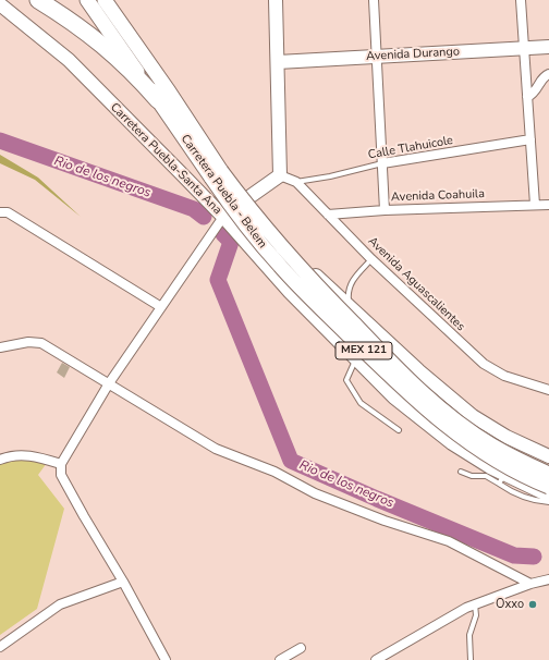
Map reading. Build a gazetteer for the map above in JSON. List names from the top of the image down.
{
  "streets": {
    "main road": ["Carretera Puebla - Belem", "MEX 121"],
    "street": [
      "Avenida Durango",
      "Calle Tlahuicole",
      "Carretera Puebla-Santa Ana",
      "Avenida Coahuila",
      "Avenida Aguascalientes"
    ]
  },
  "crossings": [
    ["Calle Tlahuicole", "Avenida Aguascalientes"],
    ["Avenida Coahuila", "Avenida Aguascalientes"]
  ],
  "water": ["Rio de los negros"],
  "places": ["Oxxo"]
}
